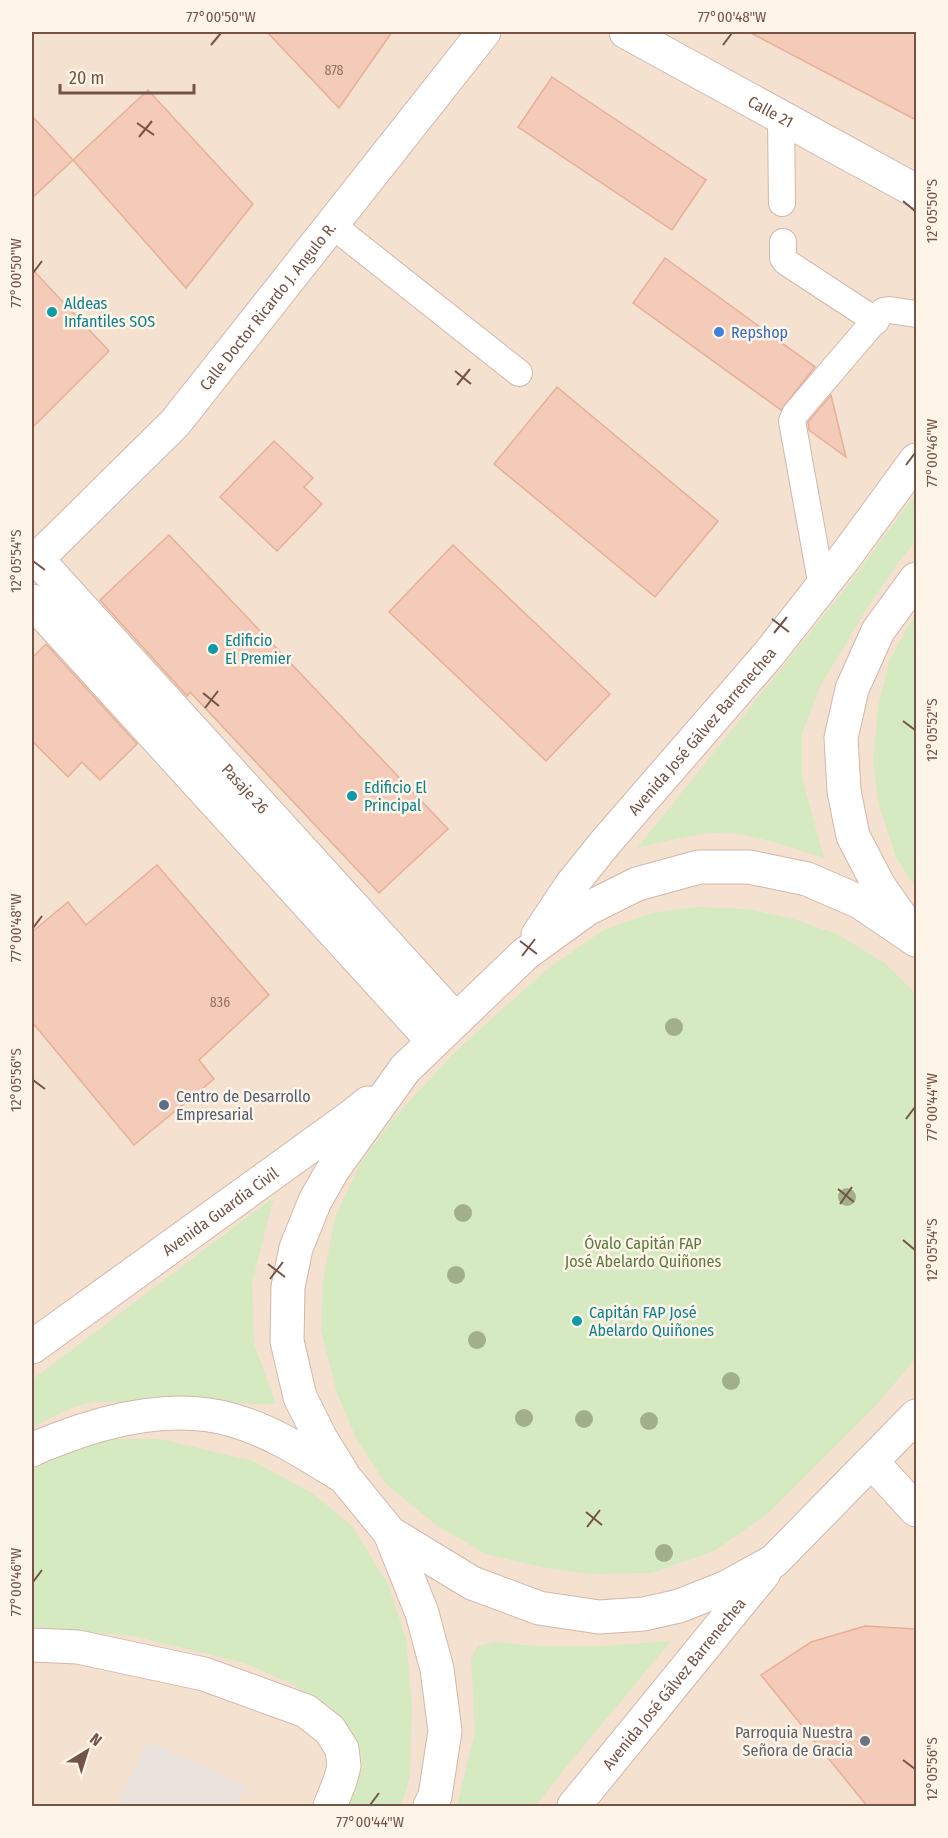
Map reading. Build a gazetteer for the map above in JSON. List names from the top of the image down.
{
  "streets": {
    "main road": [
      "Calle 21",
      "Calle Doctor Ricardo J. Angulo R.",
      "Avenida José Gálvez Barrenechea",
      "Pasaje 26",
      "Avenida Guardia Civil"
    ]
  },
  "crossings": [
    ["Calle Doctor Ricardo J. Angulo R.", "Pasaje 26"]
  ],
  "parks": ["Óvalo Capitán FAP José Abelardo Quiñones"],
  "places": [
    "Aldeas Infantiles SOS",
    "Repshop",
    "Edificio El Premier",
    "Edificio El Principal",
    "Centro de Desarrollo Empresarial",
    "Capitán FAP José Abelardo Quiñones",
    "Parroquia Nuestra Señora de Gracia"
  ],
  "house_numbers": ["878", "836"],
  "scale_bar": "20 m",
  "north": "top right",
  "coordinates": [
    "77°00'50\"W",
    "77°00'48\"W",
    "12°05'50\"S",
    "77°00'46\"W",
    "12°05'54\"S",
    "12°05'52\"S",
    "12°05'56\"S",
    "77°00'44\"W"
  ]
}
